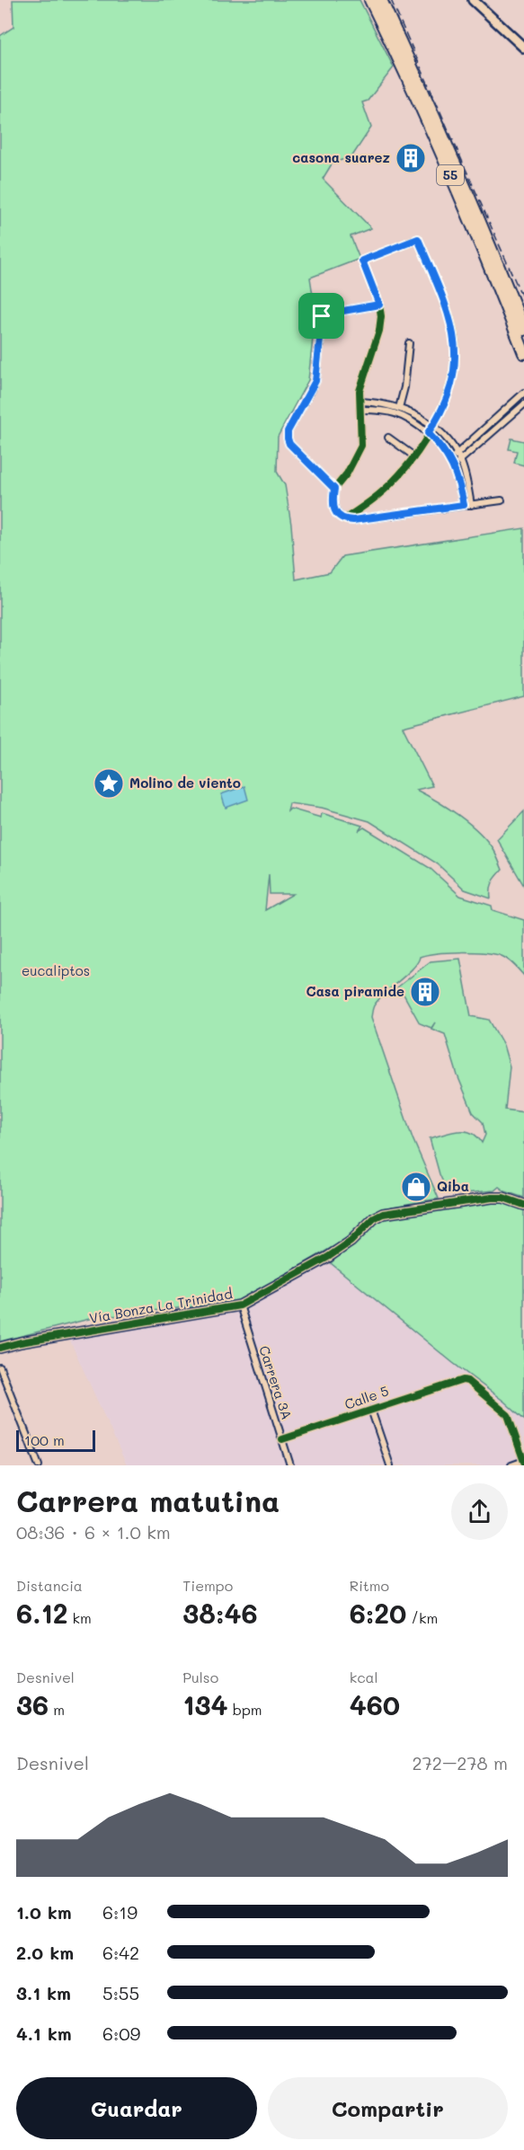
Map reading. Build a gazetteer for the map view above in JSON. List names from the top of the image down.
{
  "streets": {
    "highway": ["55"],
    "street": ["Vía Bonza La Trinidad", "Carrera 3A", "Calle 5"]
  },
  "crossings": [
    ["Vía Bonza La Trinidad", "Carrera 3A"],
    ["Carrera 3A", "Calle 5"]
  ],
  "parks": ["eucaliptos"],
  "places": {
    "building": ["casona suarez", "Casa piramide"],
    "place": ["Molino de viento"],
    "shop": ["Qiba"]
  },
  "scale_bar": "100 m",
  "page": {
    "scale": "100 m",
    "heading": ["Carrera matutina", "08:36 · 6 × 1.0 km"],
    "stats": [
      ["Distancia", "6.12 km"],
      ["Tiempo", "38:46"],
      ["Ritmo", "6:20 /km"],
      ["Desnivel", "36 m"],
      ["Pulso", "134 bpm"],
      ["kcal", "460"]
    ],
    "chart": ["Desnivel", "272–278 m"],
    "list": [
      {
        "name": "1.0 km",
        "note": "6:19"
      },
      {
        "name": "2.0 km",
        "note": "6:42"
      },
      {
        "name": "3.1 km",
        "note": "5:55"
      },
      {
        "name": "4.1 km",
        "note": "6:09"
      }
    ],
    "buttons": ["Guardar", "Compartir"]
  }
}
